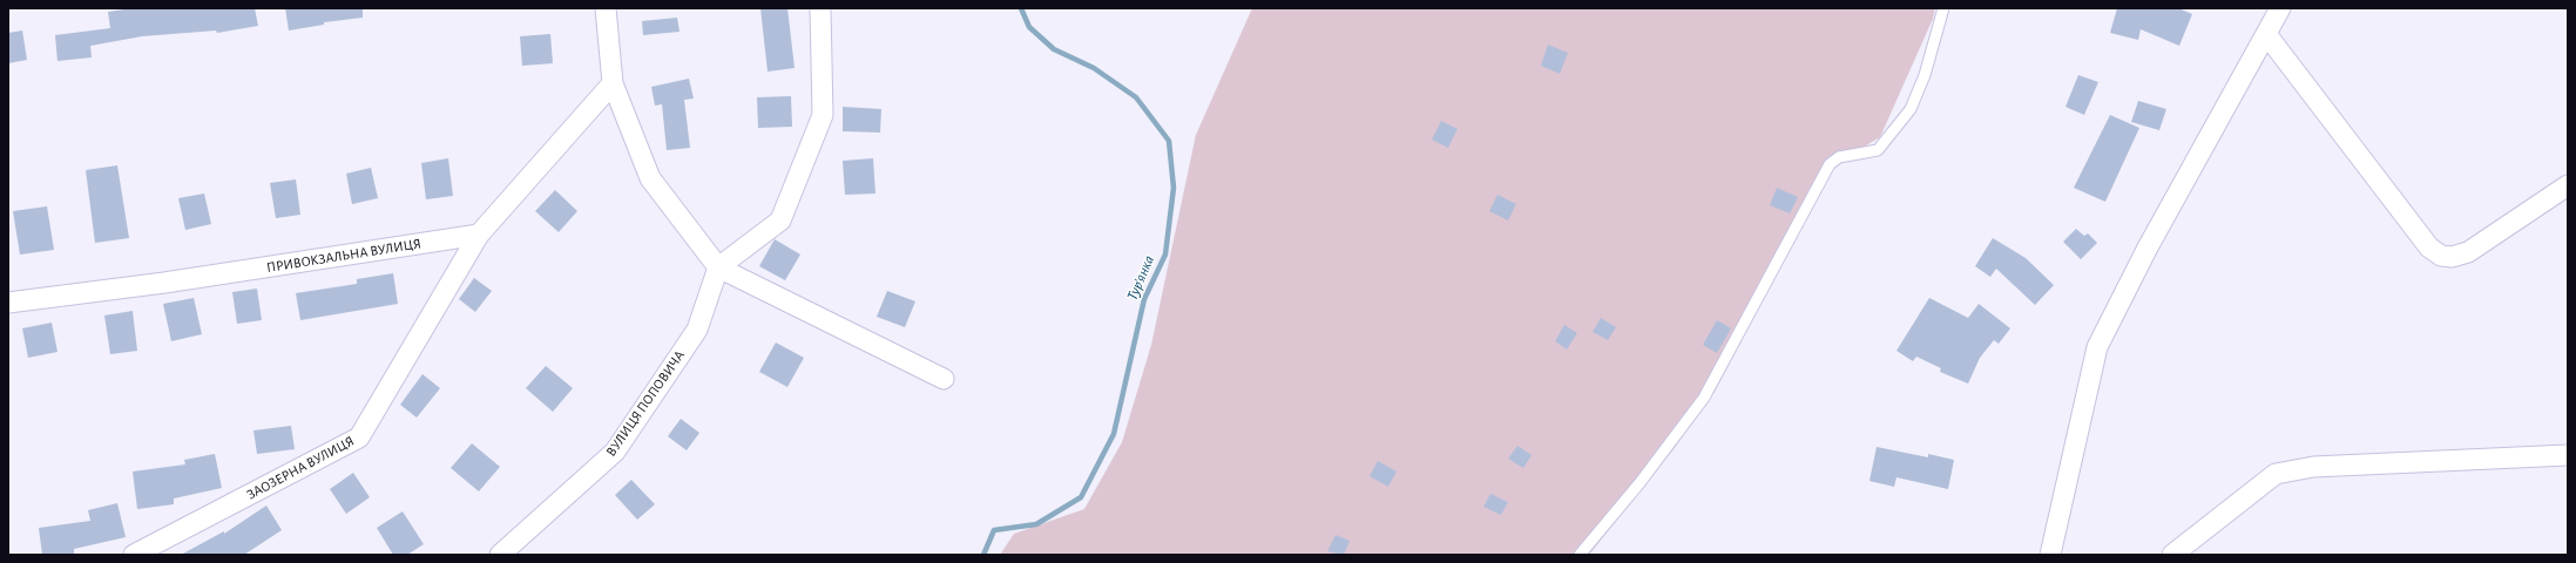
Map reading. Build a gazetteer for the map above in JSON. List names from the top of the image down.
{
  "streets": {
    "street": ["ПРИВОКЗАЛЬНА ВУЛИЦЯ", "ВУЛИЦЯ ПОПОВИЧА", "ЗАОЗЕРНА ВУЛИЦЯ"]
  },
  "crossings": [
    ["ПРИВОКЗАЛЬНА ВУЛИЦЯ", "ЗАОЗЕРНА ВУЛИЦЯ"]
  ],
  "water": ["Тур'янка"]
}
